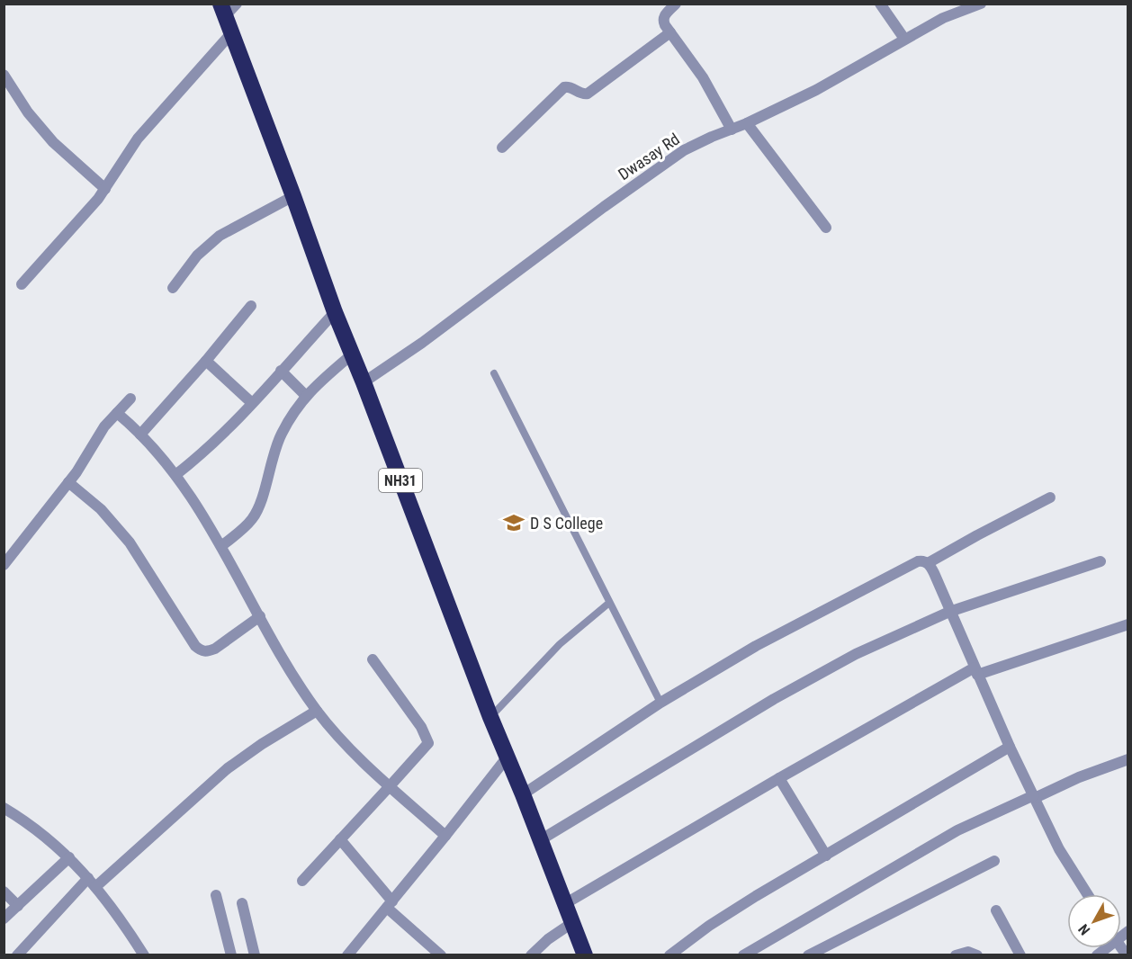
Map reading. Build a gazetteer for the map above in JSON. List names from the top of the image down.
{
  "streets": {
    "highway": ["NH31"],
    "street": ["Dwasay Rd"]
  },
  "crossings": [
    ["Dwasay Rd", "NH31"]
  ],
  "places": {
    "school or university": ["D S College"]
  },
  "north": "bottom left"
}
